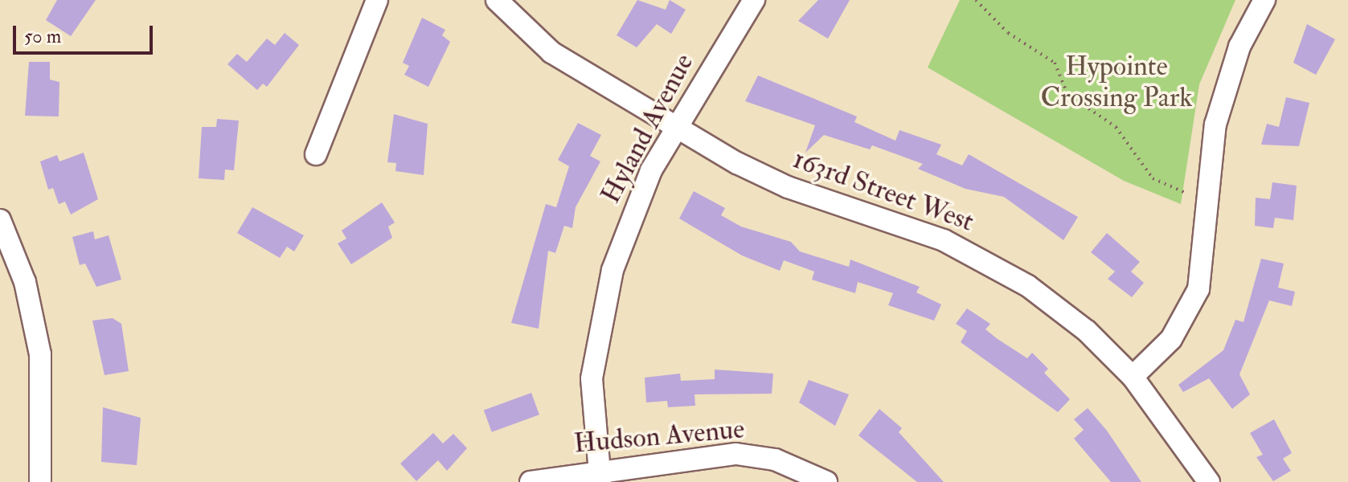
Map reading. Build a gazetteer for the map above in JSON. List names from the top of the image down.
{
  "streets": {
    "street": ["Hyland Avenue", "163rd Street West", "Hudson Avenue"]
  },
  "crossings": [
    ["Hyland Avenue", "163rd Street West"],
    ["Hyland Avenue", "Hudson Avenue"]
  ],
  "parks": ["Hypointe Crossing Park"],
  "scale_bar": "50 m"
}
